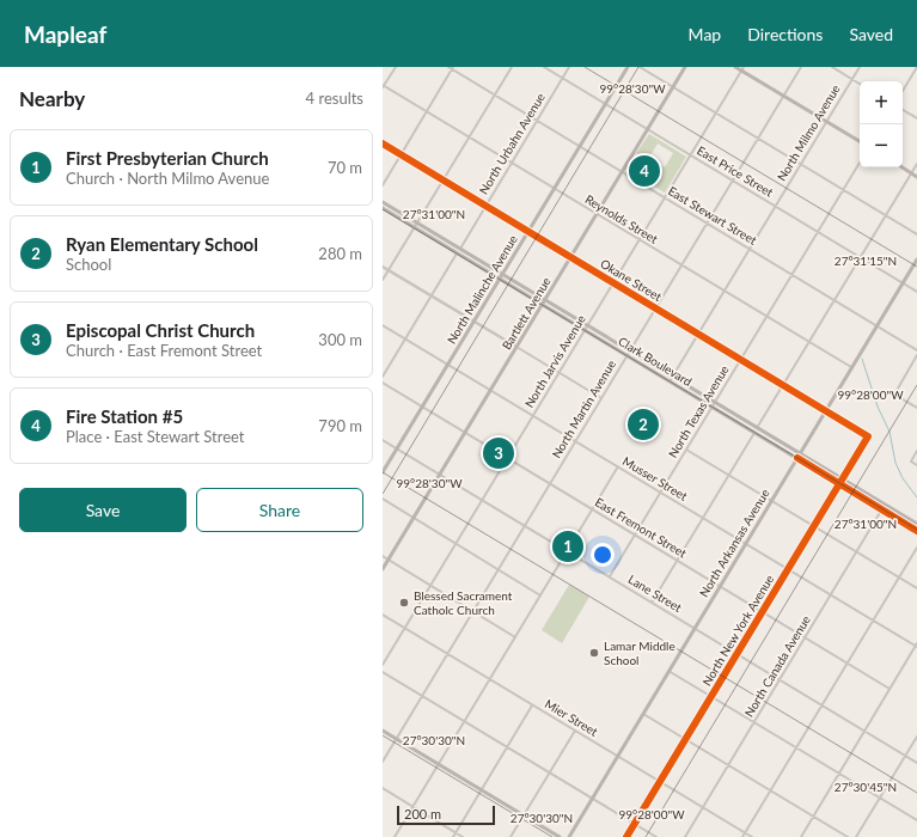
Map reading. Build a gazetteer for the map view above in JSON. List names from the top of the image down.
{
  "streets": {
    "main road": [
      "North Malinche Avenue",
      "Bartlett Avenue",
      "Clark Boulevard",
      "North Arkansas Avenue"
    ],
    "street": [
      "North Milmo Avenue",
      "North Urbahn Avenue",
      "East Price Street",
      "East Stewart Street",
      "Reynolds Street",
      "Okane Street",
      "North Jarvis Avenue",
      "North Martin Avenue",
      "North Texas Avenue",
      "Musser Street",
      "East Fremont Street",
      "Lane Street",
      "North New York Avenue",
      "North Canada Avenue",
      "Mier Street"
    ]
  },
  "crossings": [
    ["North Milmo Avenue", "East Price Street"],
    ["North Milmo Avenue", "East Stewart Street"],
    ["North Milmo Avenue", "Reynolds Street"],
    ["North Milmo Avenue", "Okane Street"],
    ["North Milmo Avenue", "Clark Boulevard"],
    ["North Urbahn Avenue", "East Price Street"],
    ["North Urbahn Avenue", "East Stewart Street"],
    ["North Urbahn Avenue", "Reynolds Street"],
    ["North Urbahn Avenue", "Okane Street"],
    ["North Urbahn Avenue", "Clark Boulevard"],
    ["North Urbahn Avenue", "Musser Street"],
    ["East Price Street", "North Malinche Avenue"],
    ["East Price Street", "Bartlett Avenue"],
    ["East Price Street", "North Jarvis Avenue"],
    ["East Price Street", "North Martin Avenue"],
    ["East Price Street", "North Texas Avenue"],
    ["East Price Street", "North Arkansas Avenue"],
    ["East Stewart Street", "North Malinche Avenue"],
    ["East Stewart Street", "Bartlett Avenue"],
    ["East Stewart Street", "North Jarvis Avenue"],
    ["East Stewart Street", "North Martin Avenue"],
    ["East Stewart Street", "North Texas Avenue"],
    ["East Stewart Street", "North Arkansas Avenue"],
    ["Reynolds Street", "North Malinche Avenue"],
    ["Reynolds Street", "Bartlett Avenue"],
    ["Reynolds Street", "North Jarvis Avenue"],
    ["Reynolds Street", "North Martin Avenue"],
    ["Reynolds Street", "North Texas Avenue"],
    ["Reynolds Street", "North Arkansas Avenue"],
    ["Okane Street", "North Malinche Avenue"],
    ["Okane Street", "Bartlett Avenue"],
    ["Okane Street", "North Jarvis Avenue"],
    ["Okane Street", "North Martin Avenue"],
    ["Okane Street", "North Texas Avenue"],
    ["Okane Street", "North Arkansas Avenue"],
    ["Okane Street", "North New York Avenue"],
    ["North Malinche Avenue", "Clark Boulevard"],
    ["North Malinche Avenue", "Musser Street"],
    ["North Malinche Avenue", "East Fremont Street"],
    ["North Malinche Avenue", "Lane Street"],
    ["Bartlett Avenue", "Clark Boulevard"],
    ["Bartlett Avenue", "Musser Street"],
    ["Bartlett Avenue", "East Fremont Street"],
    ["Bartlett Avenue", "Lane Street"],
    ["North Jarvis Avenue", "Clark Boulevard"],
    ["North Jarvis Avenue", "Musser Street"],
    ["North Jarvis Avenue", "East Fremont Street"],
    ["North Jarvis Avenue", "Lane Street"],
    ["North Jarvis Avenue", "Mier Street"],
    ["Clark Boulevard", "North Martin Avenue"],
    ["Clark Boulevard", "North Texas Avenue"],
    ["Clark Boulevard", "North Arkansas Avenue"],
    ["Clark Boulevard", "North New York Avenue"],
    ["Clark Boulevard", "North Canada Avenue"],
    ["North Martin Avenue", "Musser Street"],
    ["North Martin Avenue", "East Fremont Street"],
    ["North Martin Avenue", "Lane Street"],
    ["North Martin Avenue", "Mier Street"],
    ["North Texas Avenue", "Musser Street"],
    ["North Texas Avenue", "East Fremont Street"],
    ["North Texas Avenue", "Lane Street"],
    ["Musser Street", "North Arkansas Avenue"],
    ["Musser Street", "North New York Avenue"],
    ["Musser Street", "North Canada Avenue"],
    ["East Fremont Street", "North Arkansas Avenue"],
    ["East Fremont Street", "North New York Avenue"],
    ["East Fremont Street", "North Canada Avenue"],
    ["North Arkansas Avenue", "Lane Street"],
    ["North Arkansas Avenue", "Mier Street"],
    ["Lane Street", "North New York Avenue"],
    ["Lane Street", "North Canada Avenue"],
    ["North New York Avenue", "Mier Street"],
    ["North Canada Avenue", "Mier Street"]
  ],
  "places": ["Blessed Sacrament Catholc Church", "Lamar Middle School"],
  "scale_bar": "200 m",
  "page": {
    "header": "Mapleaf",
    "nav": ["Map", "Directions", "Saved"],
    "heading": ["Nearby", "4 results"],
    "map_buttons": ["+", "−"],
    "list": [
      {
        "mark": "1",
        "name": "First Presbyterian Church",
        "note": "Church · North Milmo Avenue",
        "value": "70 m"
      },
      {
        "mark": "2",
        "name": "Ryan Elementary School",
        "note": "School",
        "value": "280 m"
      },
      {
        "mark": "3",
        "name": "Episcopal Christ Church",
        "note": "Church · East Fremont Street",
        "value": "300 m"
      },
      {
        "mark": "4",
        "name": "Fire Station #5",
        "note": "Place · East Stewart Street",
        "value": "790 m"
      }
    ],
    "pins": [
      "4",
      "2",
      "3",
      "1"
    ],
    "buttons": ["Save", "Share"],
    "scale": "200 m"
  },
  "coordinates": [
    "99°28'30\"W",
    "27°31'00\"N",
    "27°31'15\"N",
    "99°28'00\"W",
    "27°30'30\"N",
    "27°30'45\"N"
  ]
}
